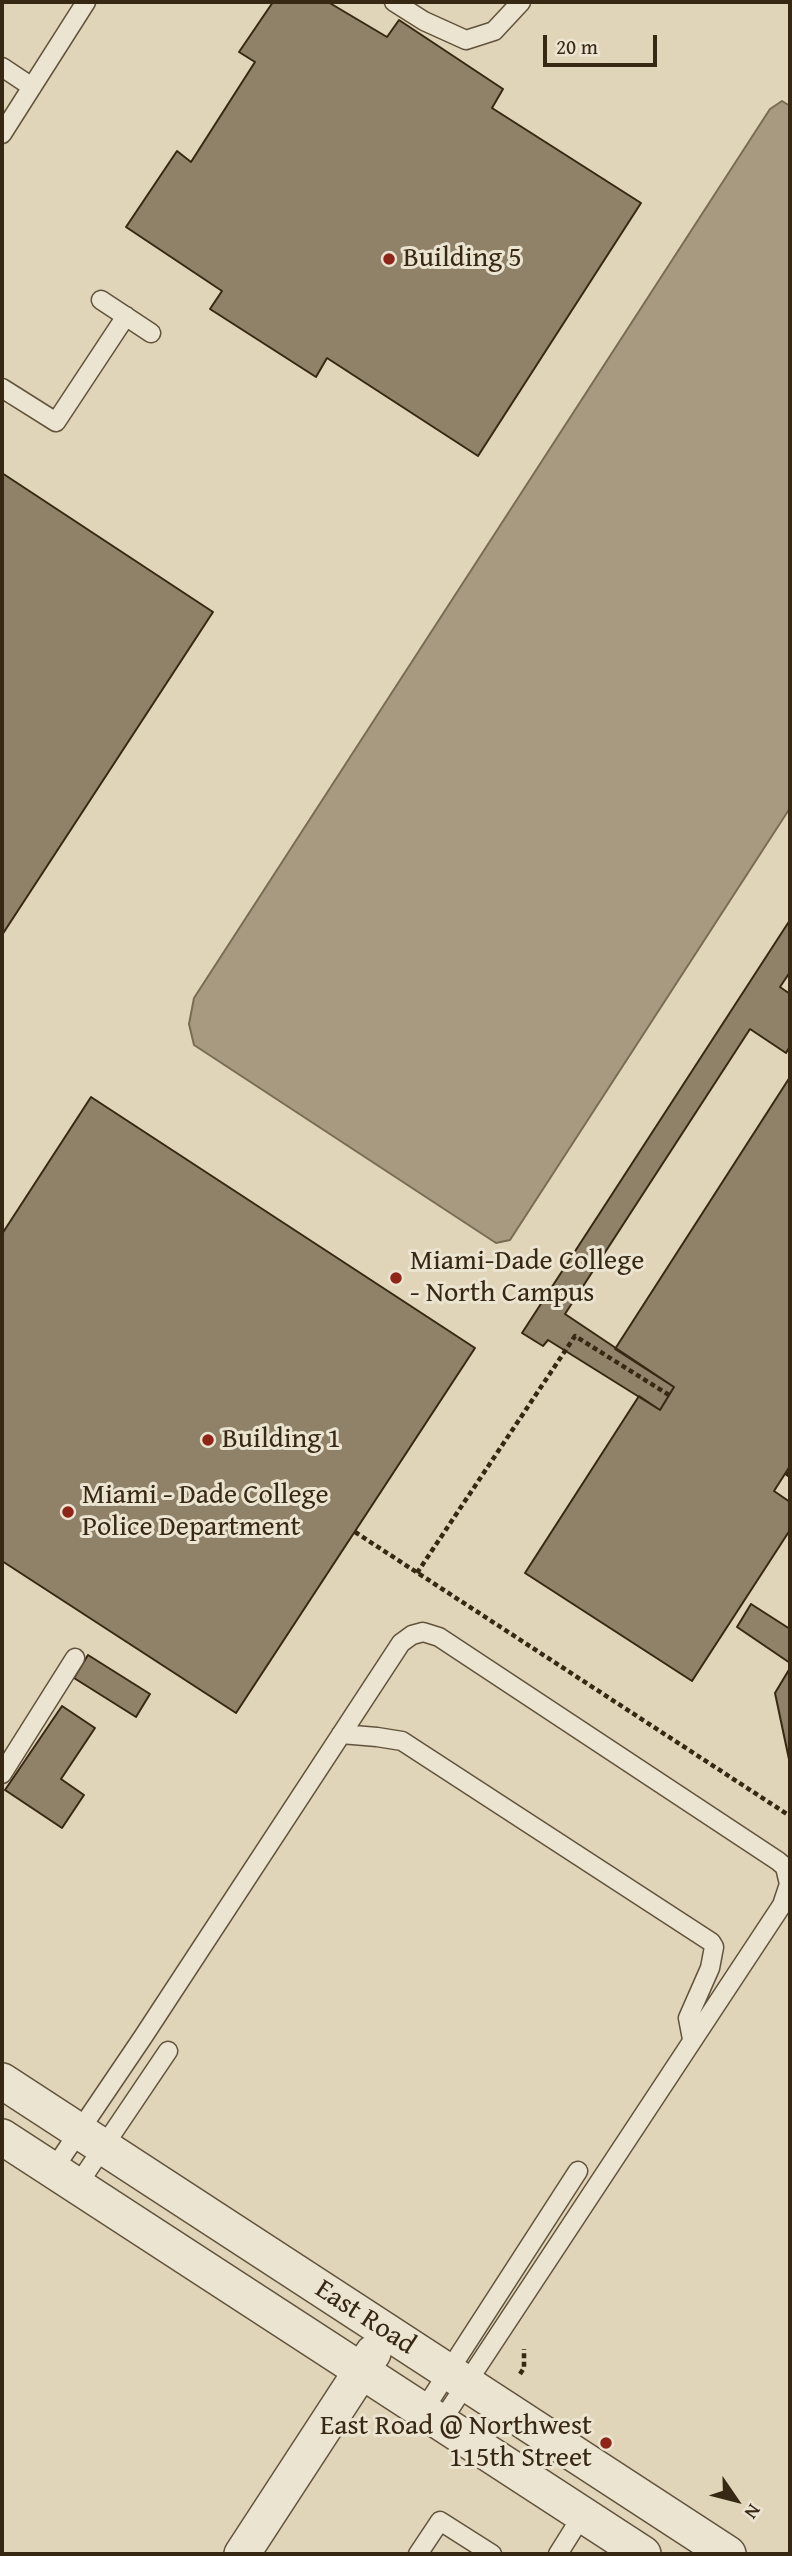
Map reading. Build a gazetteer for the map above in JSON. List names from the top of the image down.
{
  "streets": {
    "street": ["East Road"]
  },
  "places": [
    "Building 5",
    "Miami-Dade College - North Campus",
    "Building 1",
    "Miami - Dade College Police Department",
    "East Road @ Northwest 115th Street"
  ],
  "scale_bar": "20 m",
  "north": "bottom right"
}
